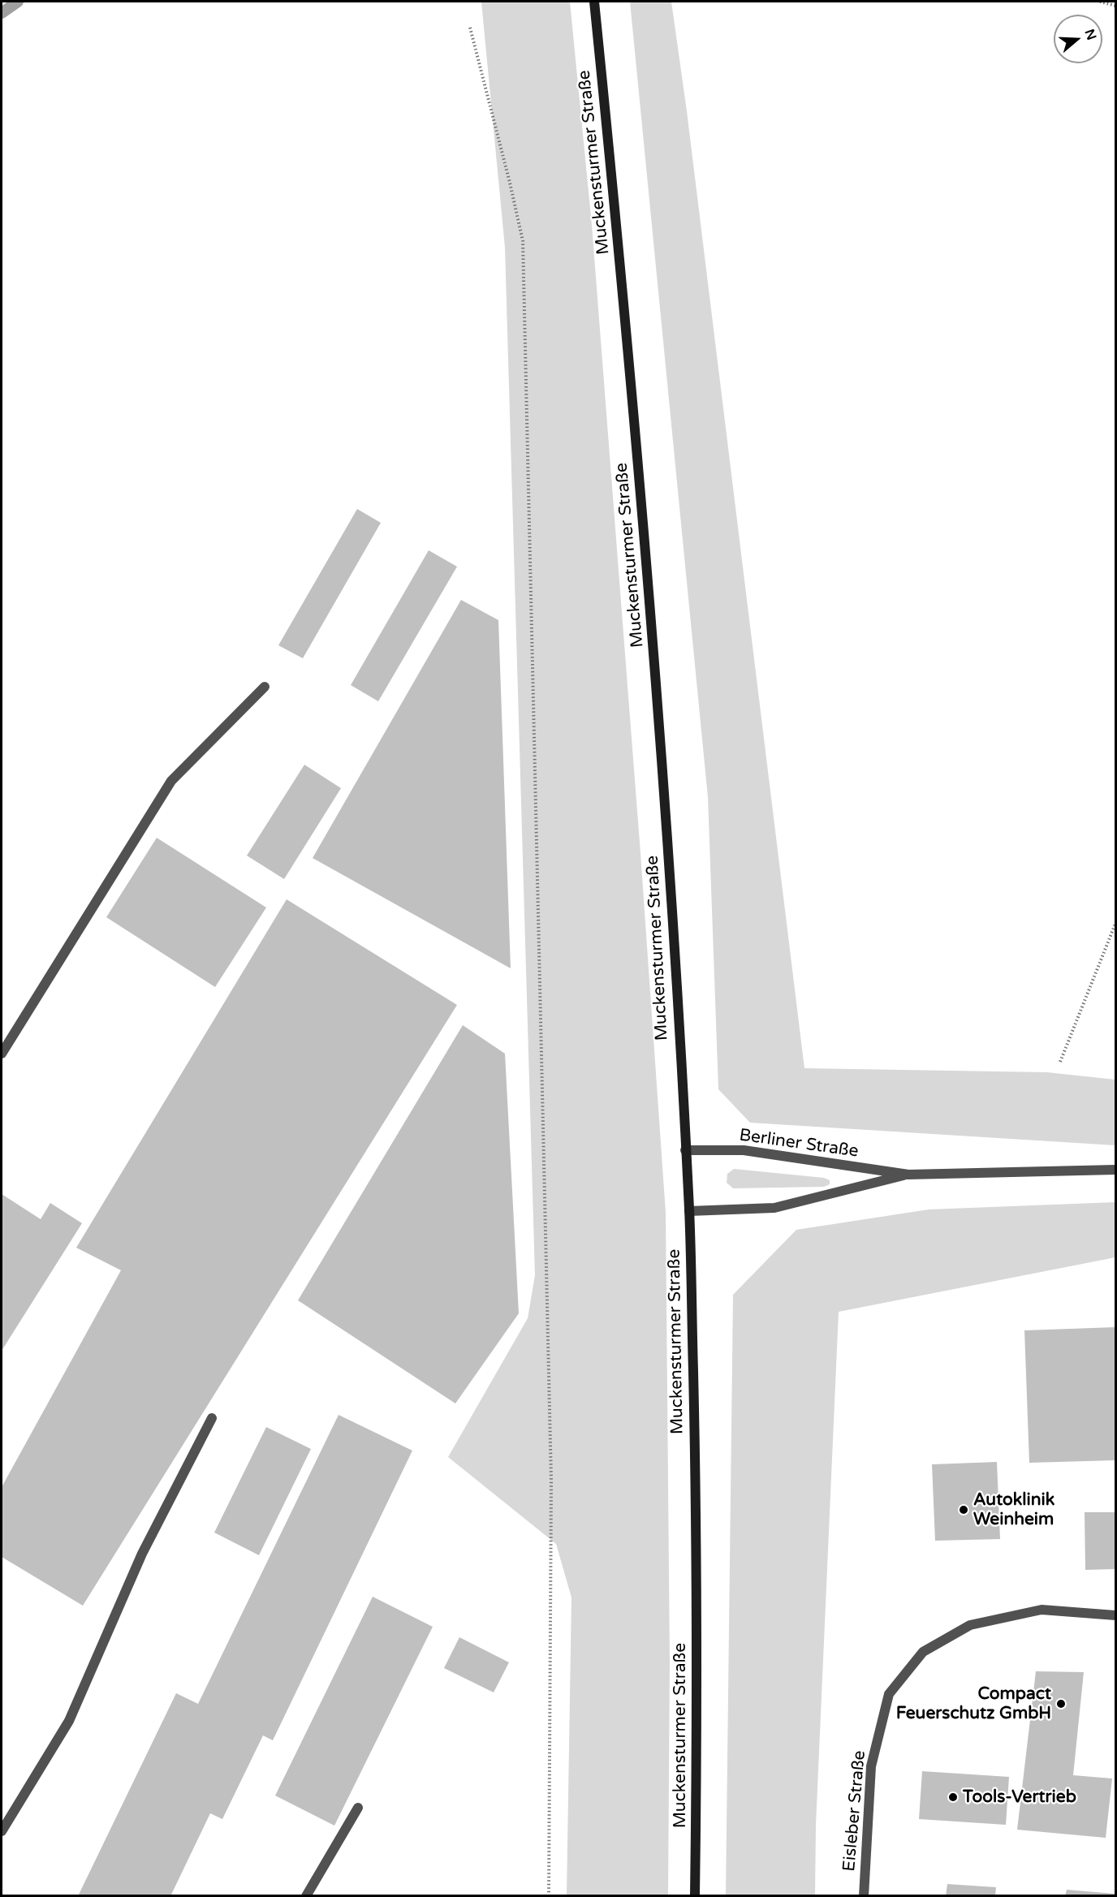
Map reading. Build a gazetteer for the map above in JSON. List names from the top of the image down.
{
  "streets": {
    "main road": ["Muckensturmer Straße"],
    "street": ["Berliner Straße", "Eisleber Straße"]
  },
  "crossings": [
    ["Muckensturmer Straße", "Berliner Straße"]
  ],
  "places": ["Autoklinik Weinheim", "Compact Feuerschutz GmbH", "Tools-Vertrieb"],
  "north": "right"
}
